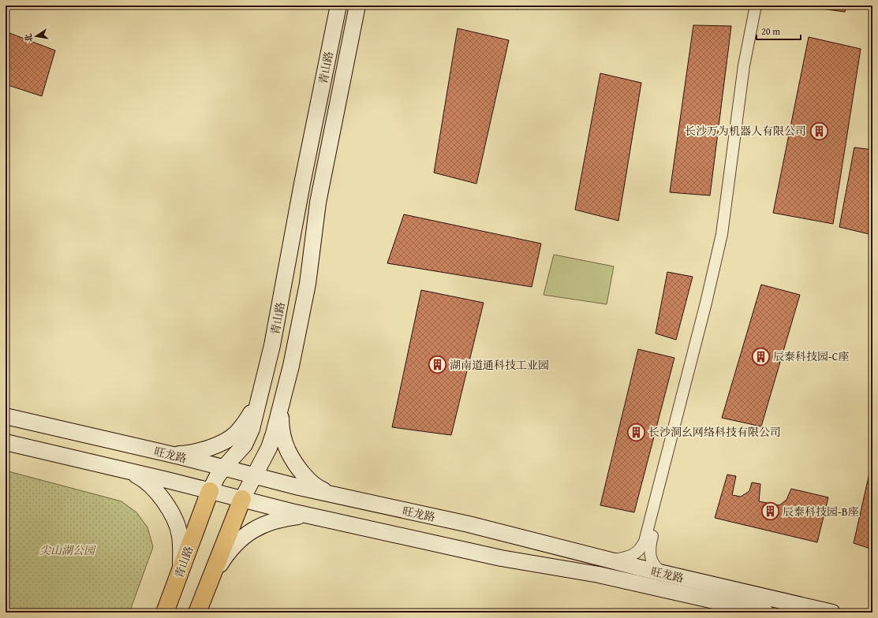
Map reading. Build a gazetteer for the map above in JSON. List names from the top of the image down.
{
  "streets": {
    "main road": ["青山路", "旺龙路"]
  },
  "crossings": [
    ["青山路", "旺龙路"]
  ],
  "parks": ["尖山湖公园"],
  "places": {
    "building": [
      "长沙万为机器人有限公司",
      "辰泰科技园-C座",
      "湖南道通科技工业园",
      "长沙洞幺网络科技有限公司",
      "辰泰科技园-B座"
    ]
  },
  "scale_bar": "20 m",
  "north": "left"
}
